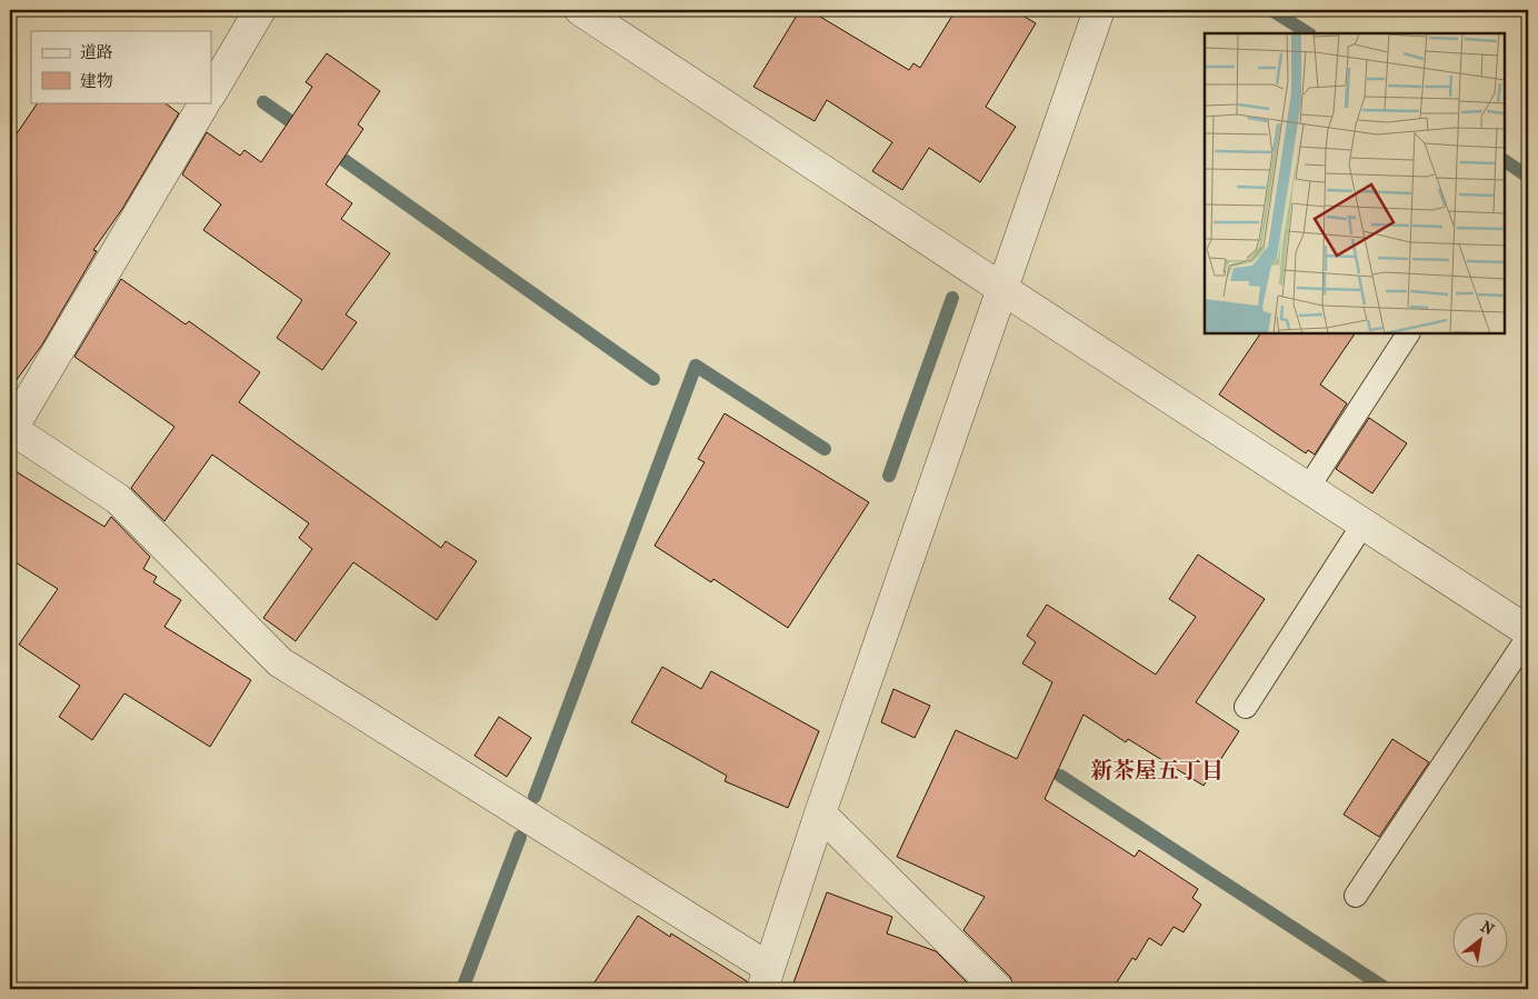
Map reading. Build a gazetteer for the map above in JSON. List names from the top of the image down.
{
  "districts": ["新茶屋五丁目"],
  "legend": ["道路", "建物"],
  "north": "top right"
}
